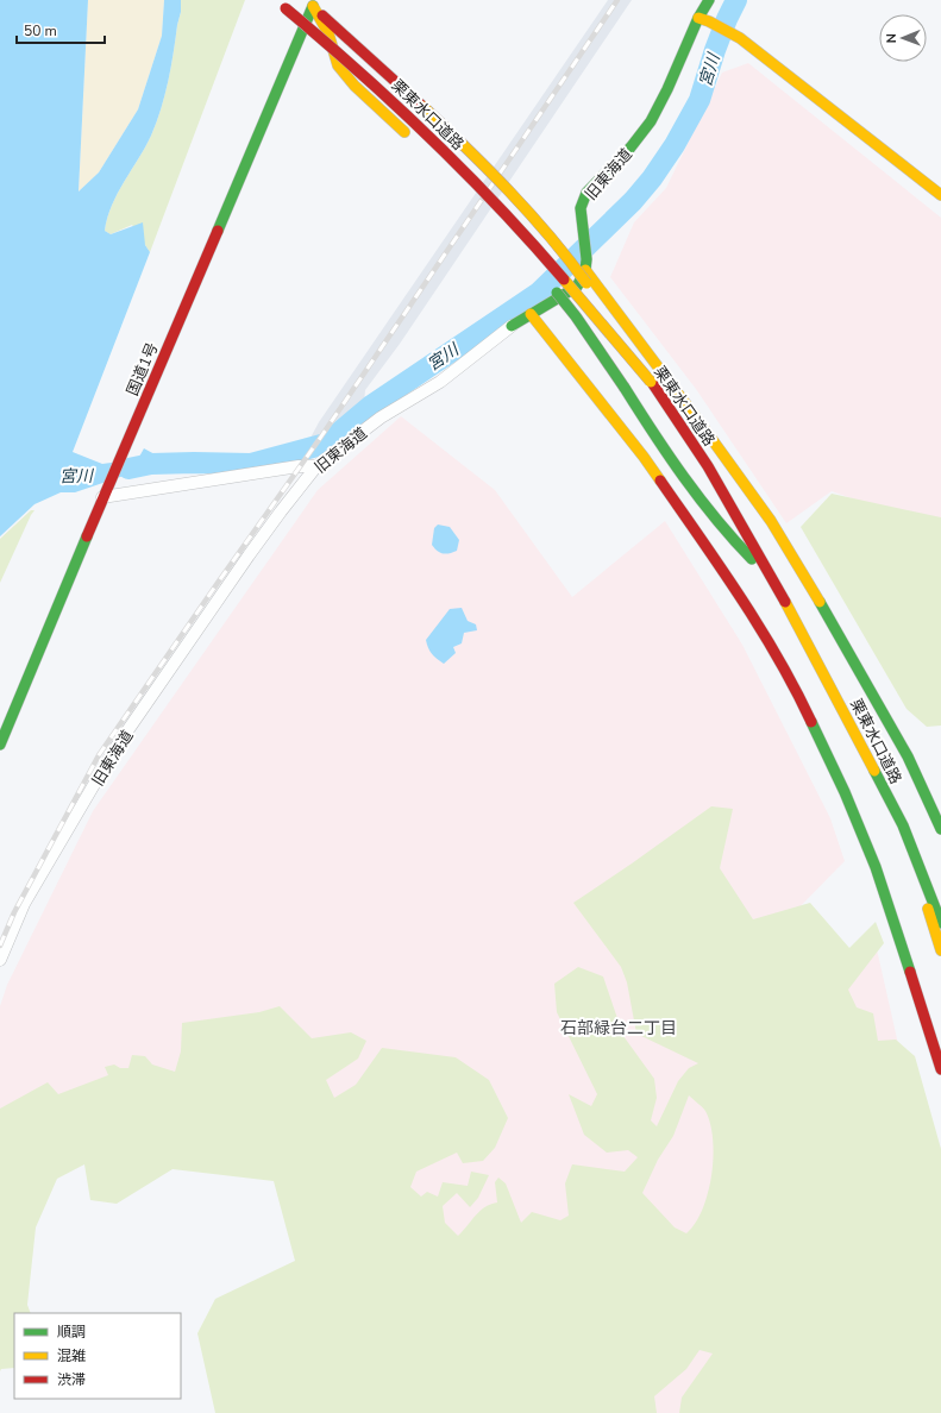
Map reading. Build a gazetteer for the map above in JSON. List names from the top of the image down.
{
  "streets": {
    "main road": ["栗東水口道路", "旧東海道", "国道1号"]
  },
  "districts": ["石部緑台二丁目"],
  "water": ["宮川"],
  "legend": ["順調", "混雑", "渋滞"],
  "scale_bar": "50 m",
  "north": "left"
}
